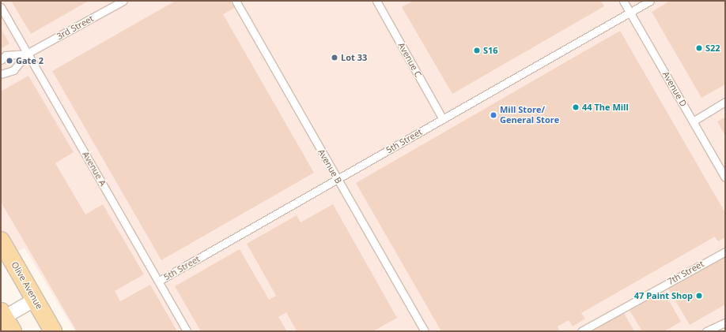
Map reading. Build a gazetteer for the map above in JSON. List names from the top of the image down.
{
  "streets": {
    "main road": ["Olive Avenue"],
    "lane": [
      "3rd Street",
      "Avenue C",
      "Avenue D",
      "5th Street",
      "Avenue B",
      "Avenue A",
      "7th Street"
    ]
  },
  "crossings": [
    ["3rd Street", "Avenue A"],
    ["Avenue C", "5th Street"],
    ["Avenue D", "5th Street"],
    ["5th Street", "Avenue B"],
    ["5th Street", "Avenue A"]
  ],
  "places": [
    "S22",
    "S16",
    "Lot 33",
    "Gate 2",
    "44 The Mill",
    "Mill Store/ General Store",
    "47 Paint Shop"
  ]
}
